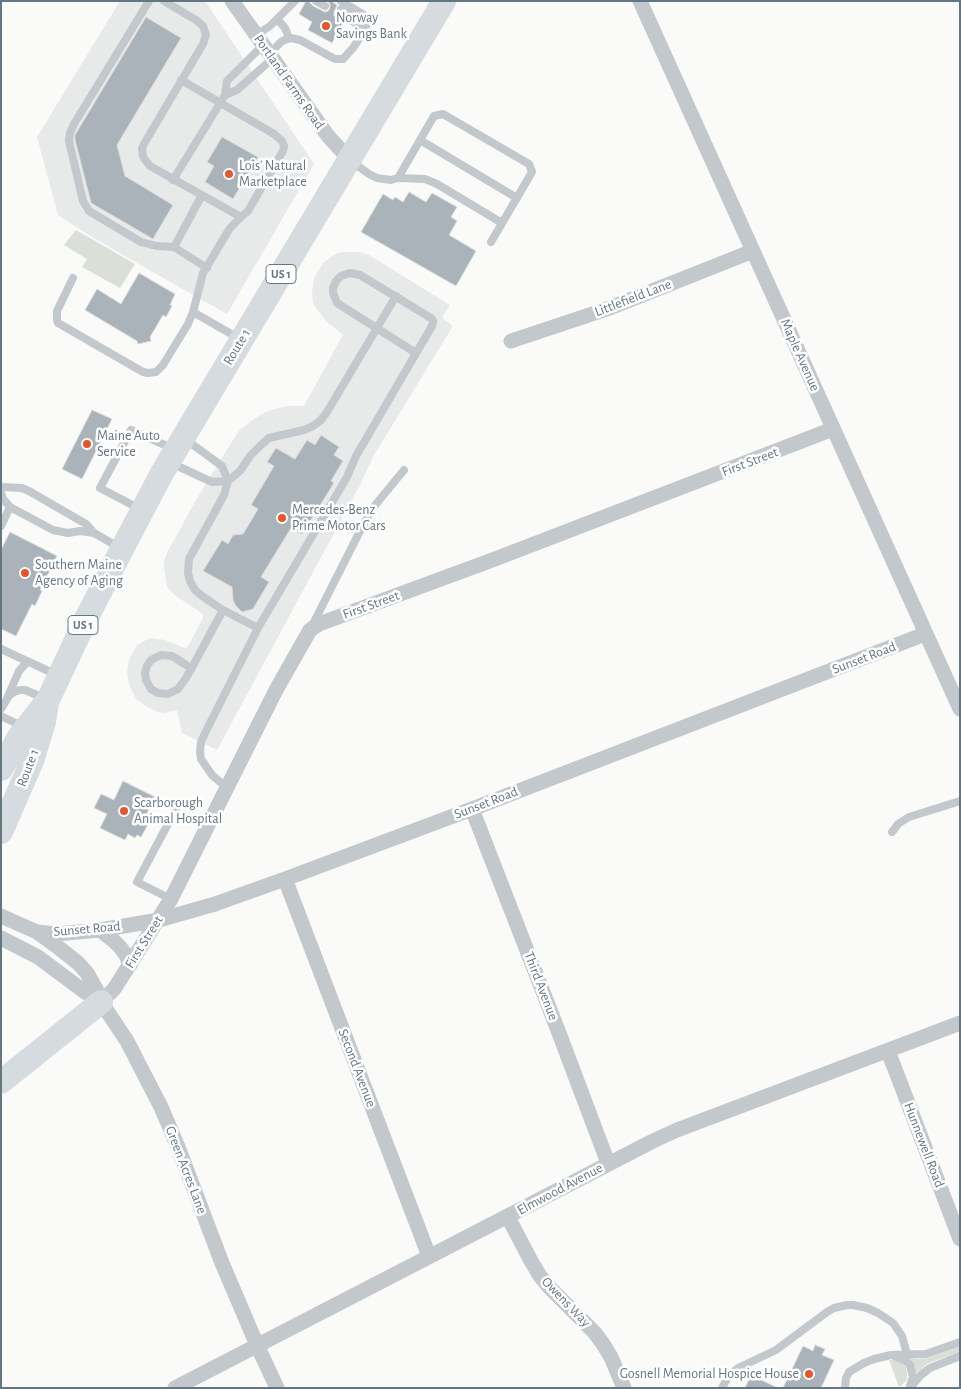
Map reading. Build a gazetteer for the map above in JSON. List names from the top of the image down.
{
  "streets": {
    "main road": ["US 1", "Route 1"],
    "street": [
      "Portland Farms Road",
      "Littlefield Lane",
      "Maple Avenue",
      "First Street",
      "Sunset Road",
      "Third Avenue",
      "Second Avenue",
      "Hunnewell Road",
      "Green Acres Lane",
      "Elmwood Avenue",
      "Owens Way"
    ]
  },
  "crossings": [
    ["Portland Farms Road", "Route 1"],
    ["Littlefield Lane", "Maple Avenue"],
    ["Maple Avenue", "First Street"],
    ["Maple Avenue", "Sunset Road"],
    ["First Street", "Sunset Road"],
    ["First Street", "Green Acres Lane"],
    ["Sunset Road", "Third Avenue"],
    ["Sunset Road", "Second Avenue"],
    ["Sunset Road", "Green Acres Lane"],
    ["Third Avenue", "Elmwood Avenue"],
    ["Second Avenue", "Elmwood Avenue"],
    ["Hunnewell Road", "Elmwood Avenue"],
    ["Green Acres Lane", "Elmwood Avenue"],
    ["Elmwood Avenue", "Owens Way"]
  ],
  "places": [
    "Norway Savings Bank",
    "Lois' Natural Marketplace",
    "Maine Auto Service",
    "Mercedes-Benz Prime Motor Cars",
    "Southern Maine Agency of Aging",
    "Scarborough Animal Hospital",
    "Gosnell Memorial Hospice House"
  ]
}
